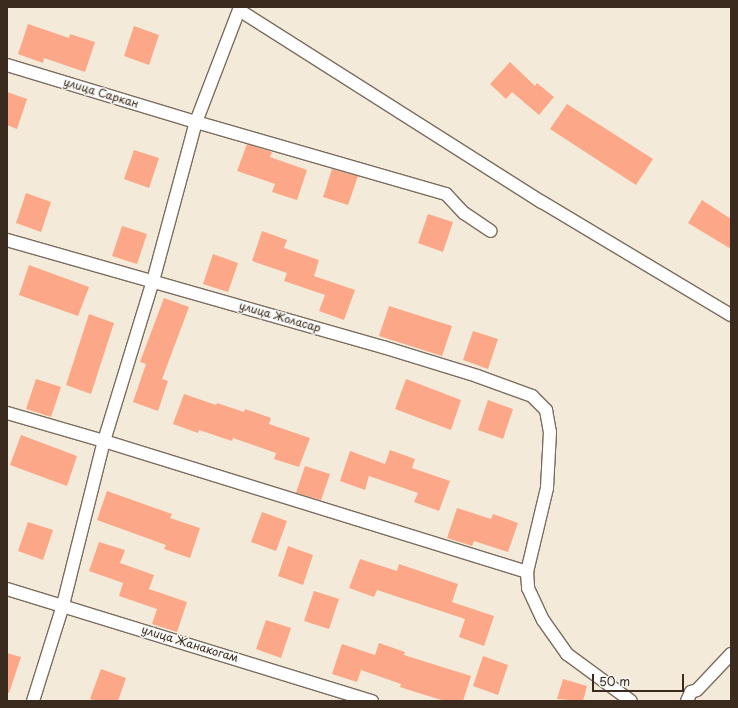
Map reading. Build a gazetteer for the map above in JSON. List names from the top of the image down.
{
  "streets": {
    "street": ["улица Саркан", "улица Жоласар", "улица Жанакогам"]
  },
  "scale_bar": "50 m"
}
